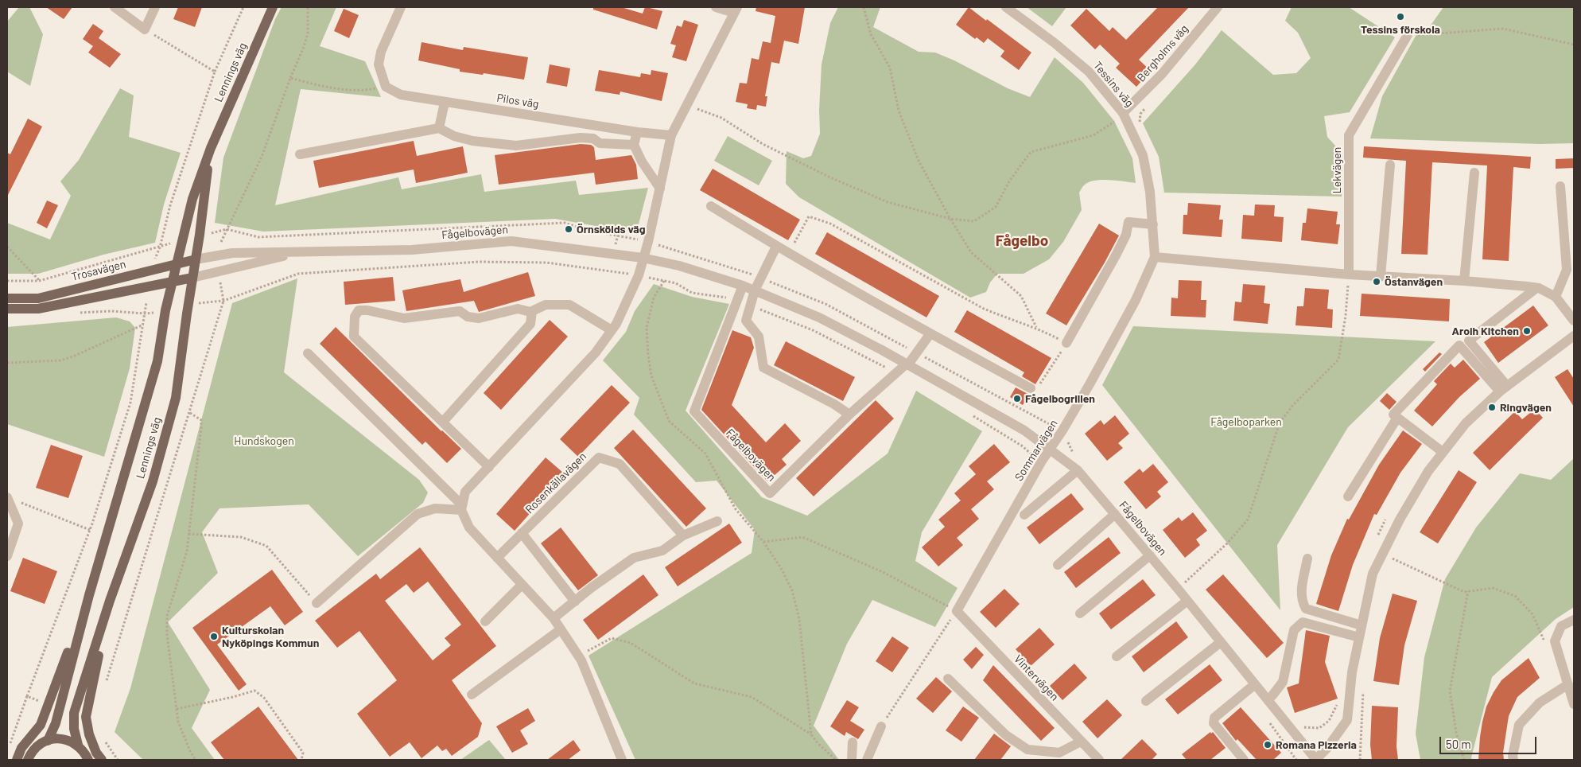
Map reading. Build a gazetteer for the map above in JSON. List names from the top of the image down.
{
  "streets": {
    "main road": ["Lennings väg", "Trosavägen"],
    "street": [
      "Bergholms väg",
      "Tessins väg",
      "Pilos väg",
      "Lekvägen",
      "Fågelbovägen",
      "Sommarvägen",
      "Rosenkällavägen",
      "Vintervägen"
    ]
  },
  "crossings": [
    ["Bergholms väg", "Tessins väg"],
    ["Lennings väg", "Fågelbovägen"],
    ["Lennings väg", "Trosavägen"],
    ["Tessins väg", "Sommarvägen"],
    ["Fågelbovägen", "Trosavägen"],
    ["Fågelbovägen", "Sommarvägen"],
    ["Sommarvägen", "Vintervägen"]
  ],
  "districts": ["Fågelbo"],
  "parks": ["Fågelboparken", "Hundskogen"],
  "places": [
    "Tessins förskola",
    "Örnskölds väg",
    "Östanvägen",
    "Aroih Kitchen",
    "Fågelbogrillen",
    "Ringvägen",
    "Kulturskolan Nyköpings Kommun",
    "Romana Pizzeria"
  ],
  "scale_bar": "50 m"
}
